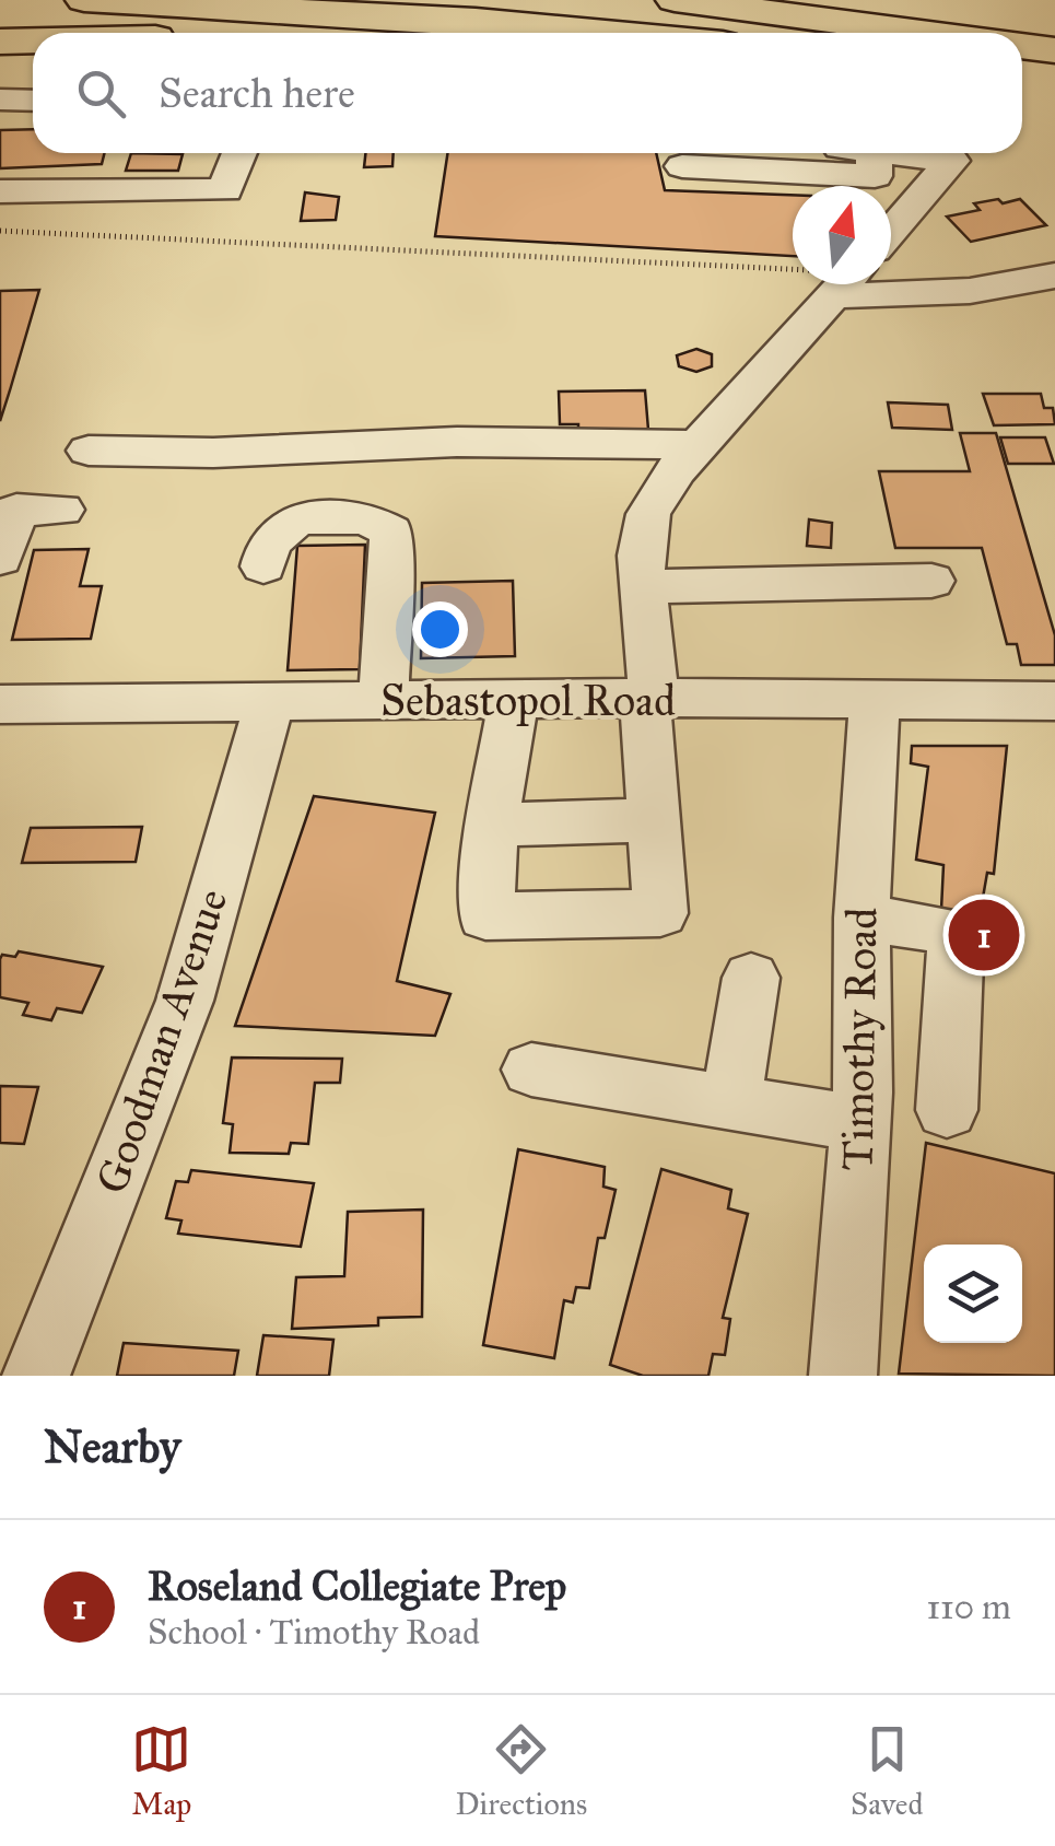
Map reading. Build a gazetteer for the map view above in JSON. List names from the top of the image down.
{
  "streets": {
    "street": ["Sebastopol Road", "Timothy Road", "Goodman Avenue"]
  },
  "crossings": [
    ["Sebastopol Road", "Timothy Road"],
    ["Sebastopol Road", "Goodman Avenue"]
  ],
  "north": "top",
  "page": {
    "search": "Search here",
    "pins": "1",
    "heading": "Nearby",
    "list": [
      {
        "mark": "1",
        "name": "Roseland Collegiate Prep",
        "note": "School · Timothy Road",
        "value": "110 m"
      }
    ],
    "nav": ["Map", "Directions", "Saved"]
  }
}
